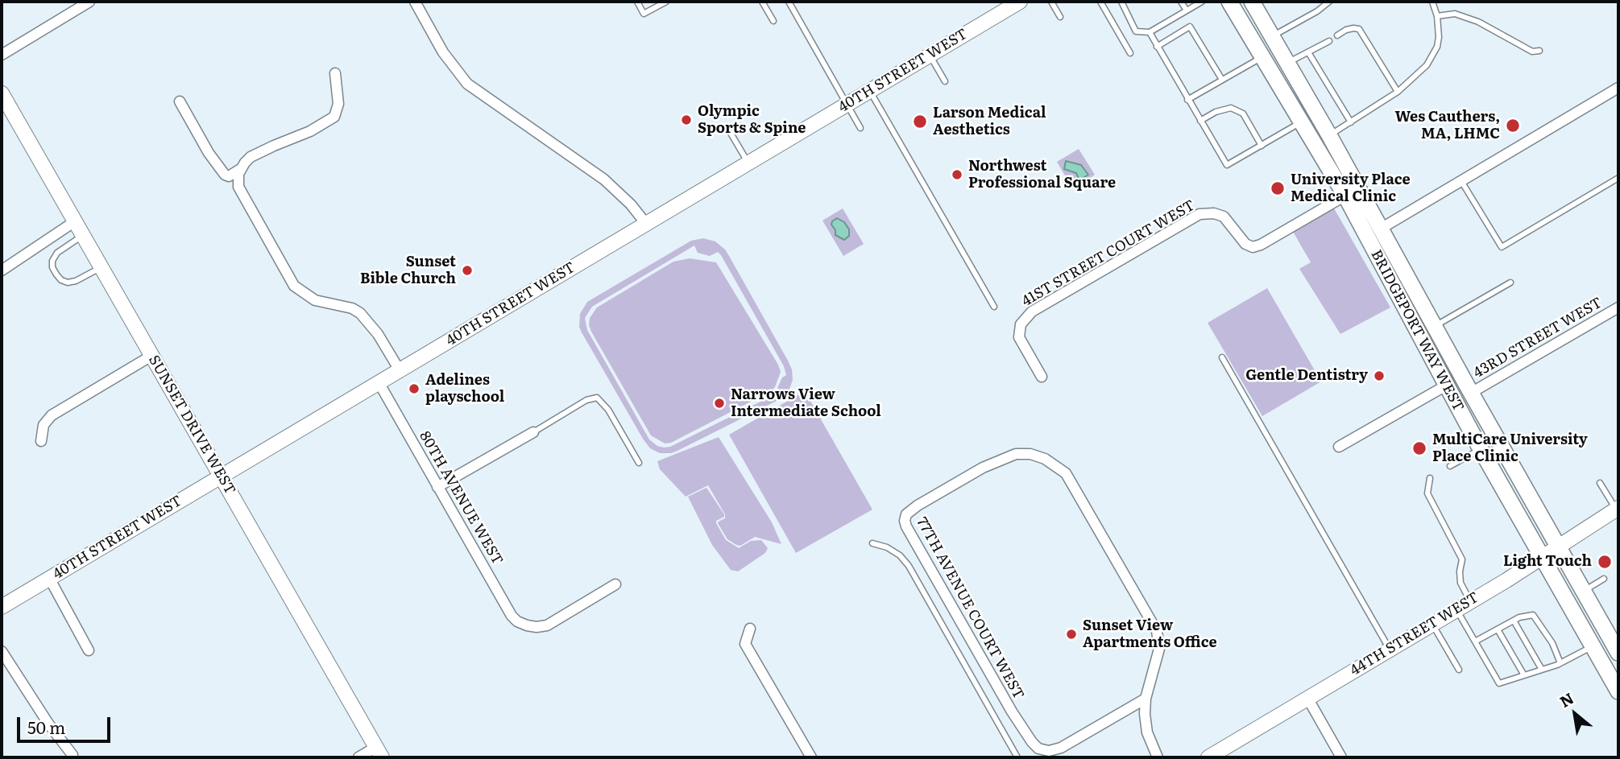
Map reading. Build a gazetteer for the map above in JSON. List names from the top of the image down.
{
  "streets": {
    "main road": ["BRIDGEPORT WAY WEST"],
    "street": [
      "40TH STREET WEST",
      "41ST STREET COURT WEST",
      "43RD STREET WEST",
      "SUNSET DRIVE WEST",
      "80TH AVENUE WEST",
      "77TH AVENUE COURT WEST",
      "44TH STREET WEST"
    ]
  },
  "crossings": [
    ["40TH STREET WEST", "SUNSET DRIVE WEST"],
    ["40TH STREET WEST", "80TH AVENUE WEST"],
    ["41ST STREET COURT WEST", "BRIDGEPORT WAY WEST"],
    ["BRIDGEPORT WAY WEST", "43RD STREET WEST"],
    ["BRIDGEPORT WAY WEST", "44TH STREET WEST"]
  ],
  "places": [
    "Olympic Sports & Spine",
    "Larson Medical Aesthetics",
    "Wes Cauthers, MA, LHMC",
    "Northwest Professional Square",
    "University Place Medical Clinic",
    "Sunset Bible Church",
    "Gentle Dentistry",
    "Adelines playschool",
    "Narrows View Intermediate School",
    "MultiCare University Place Clinic",
    "Light Touch",
    "Sunset View Apartments Office"
  ],
  "scale_bar": "50 m",
  "north": "top left"
}
